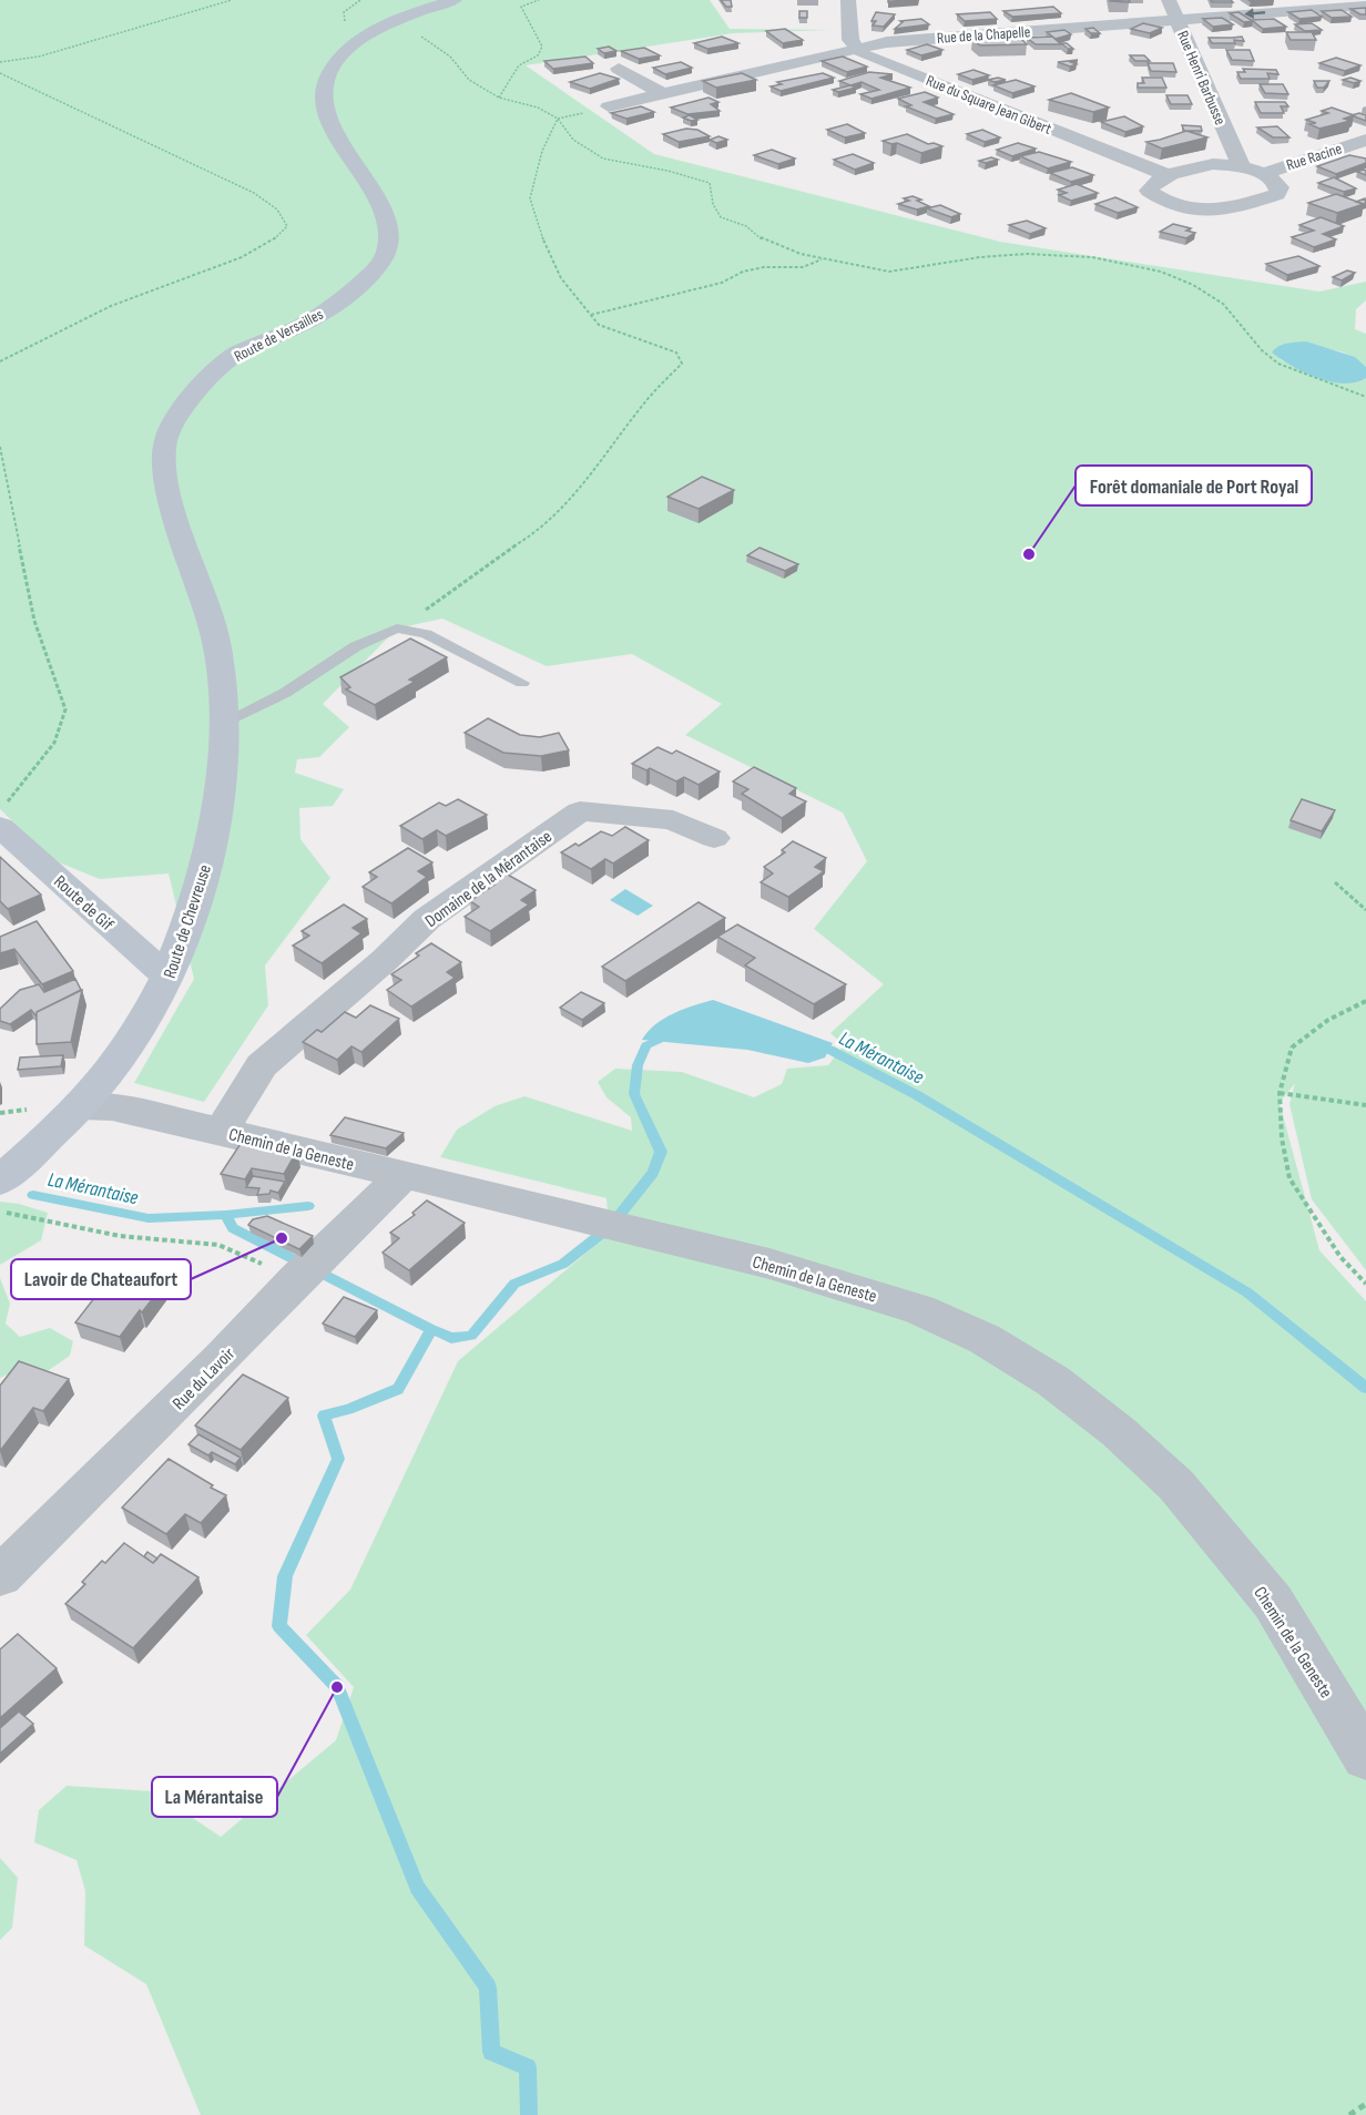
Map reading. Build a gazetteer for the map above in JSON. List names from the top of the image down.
{
  "streets": {
    "main road": ["Route de Versailles", "Route de Gif", "Route de Chevreuse"],
    "street": [
      "Rue de la Chapelle",
      "Rue Henri Barbusse",
      "Rue du Square Jean Gibert",
      "Rue Racine",
      "Domaine de la Mérantaise",
      "Chemin de la Geneste",
      "Rue du Lavoir"
    ]
  },
  "crossings": [
    ["Rue de la Chapelle", "Rue Henri Barbusse"],
    ["Rue de la Chapelle", "Rue du Square Jean Gibert"],
    ["Rue Henri Barbusse", "Rue du Square Jean Gibert"],
    ["Rue Henri Barbusse", "Rue Racine"],
    ["Route de Versailles", "Route de Chevreuse"],
    ["Domaine de la Mérantaise", "Chemin de la Geneste"],
    ["Route de Gif", "Route de Chevreuse"],
    ["Route de Chevreuse", "Chemin de la Geneste"],
    ["Chemin de la Geneste", "Rue du Lavoir"]
  ],
  "water": ["La Mérantaise"],
  "places": ["Forêt domaniale de Port Royal", "Lavoir de Chateaufort", "La Mérantaise"]
}
